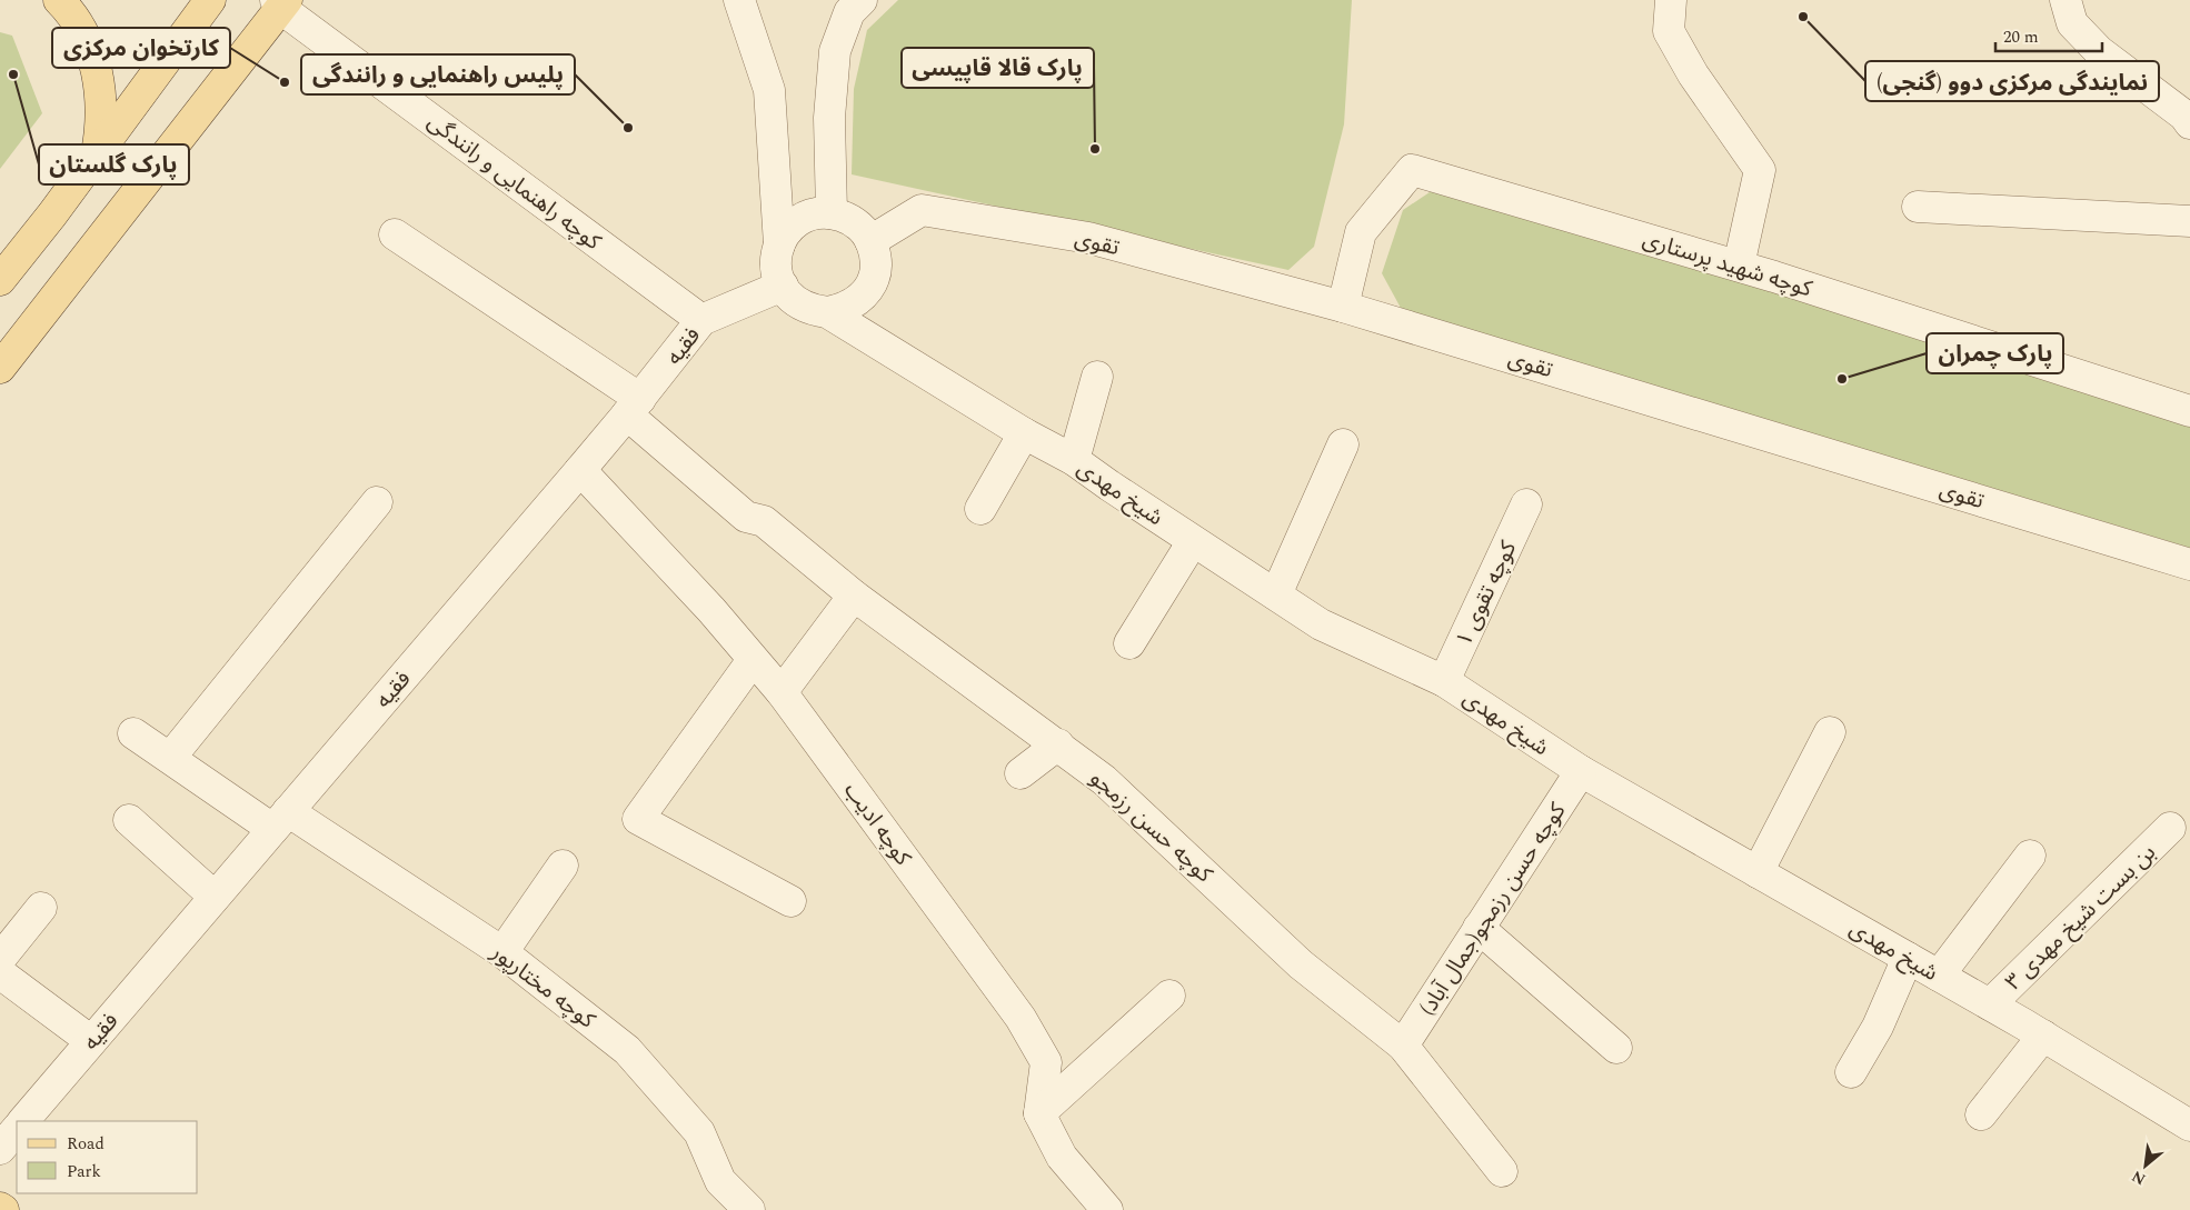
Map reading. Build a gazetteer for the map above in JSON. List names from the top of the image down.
{
  "streets": {
    "street": [
      "کوچه راهنمایی و رانندگی",
      "تقوی",
      "کوچه شهید پرستاری",
      "فقیه",
      "شیخ مهدی",
      "کوچه تقوی ۱",
      "کوچه ادیب",
      "کوچه حسن رزمجو",
      "کوچه حسن رزمجو(جمال آباد)",
      "بن بست شیخ مهدی ۳",
      "کوچه مختارپور"
    ]
  },
  "crossings": [
    ["کوچه راهنمایی و رانندگی", "فقیه"],
    ["تقوی", "کوچه شهید پرستاری"],
    ["تقوی", "فقیه"],
    ["تقوی", "شیخ مهدی"],
    ["فقیه", "شیخ مهدی"],
    ["فقیه", "کوچه ادیب"],
    ["فقیه", "کوچه حسن رزمجو"],
    ["فقیه", "کوچه مختارپور"],
    ["شیخ مهدی", "کوچه تقوی ۱"],
    ["شیخ مهدی", "کوچه حسن رزمجو(جمال آباد)"],
    ["شیخ مهدی", "بن بست شیخ مهدی ۳"],
    ["کوچه حسن رزمجو", "کوچه حسن رزمجو(جمال آباد)"]
  ],
  "places": [
    "نمایندگی مرکزی دوو (گنجی)",
    "پارک گلستان",
    "کارتخوان مرکزی",
    "پلیس راهنمایی و رانندگی",
    "پارک قالا قاپیسی",
    "پارک چمران"
  ],
  "legend": ["Road", "Park"],
  "scale_bar": "20 m",
  "north": "bottom left"
}
